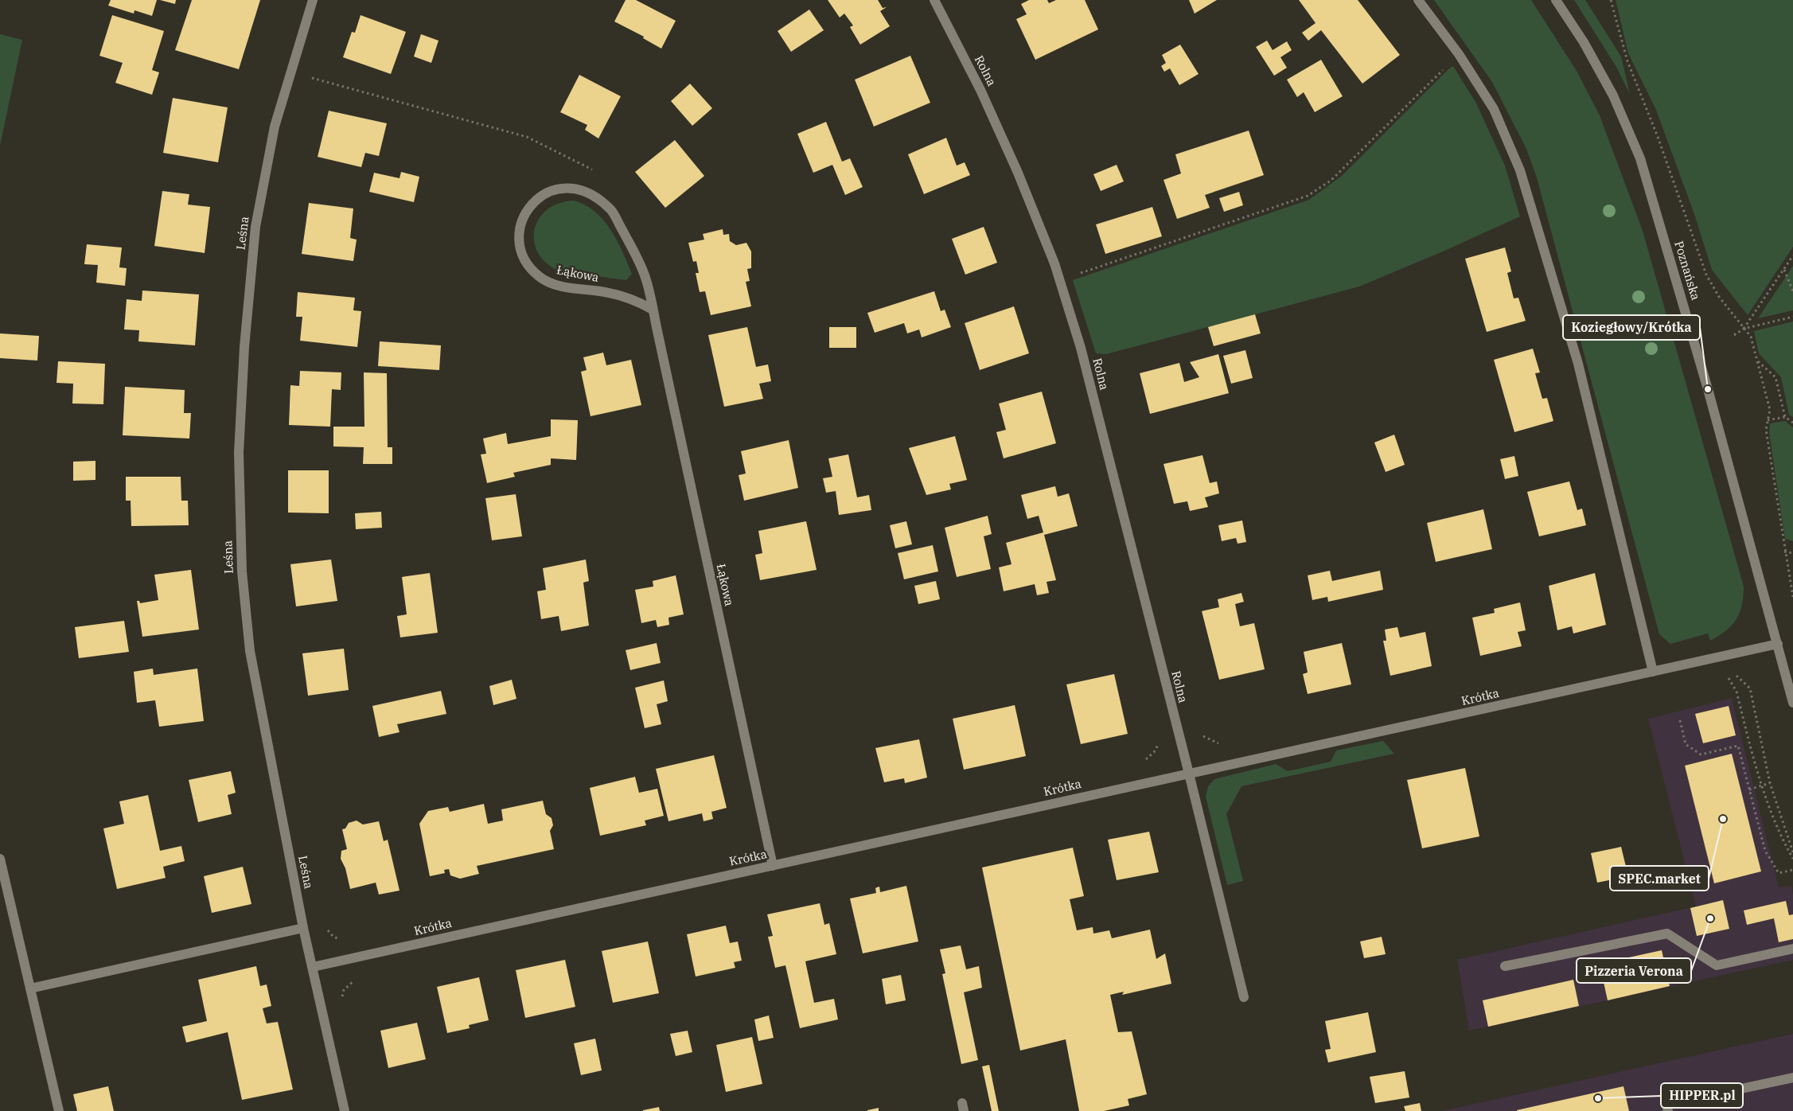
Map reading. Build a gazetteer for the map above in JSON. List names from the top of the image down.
{
  "streets": {
    "street": [
      "Rolna",
      "Leśna",
      "Poznańska",
      "Łąkowa",
      "Krótka"
    ]
  },
  "crossings": [
    ["Rolna", "Krótka"],
    ["Leśna", "Krótka"],
    ["Poznańska", "Krótka"],
    ["Łąkowa", "Krótka"]
  ],
  "places": [
    "Koziegłowy/Krótka",
    "SPEC.market",
    "Pizzeria Verona",
    "HIPPER.pl"
  ]
}
